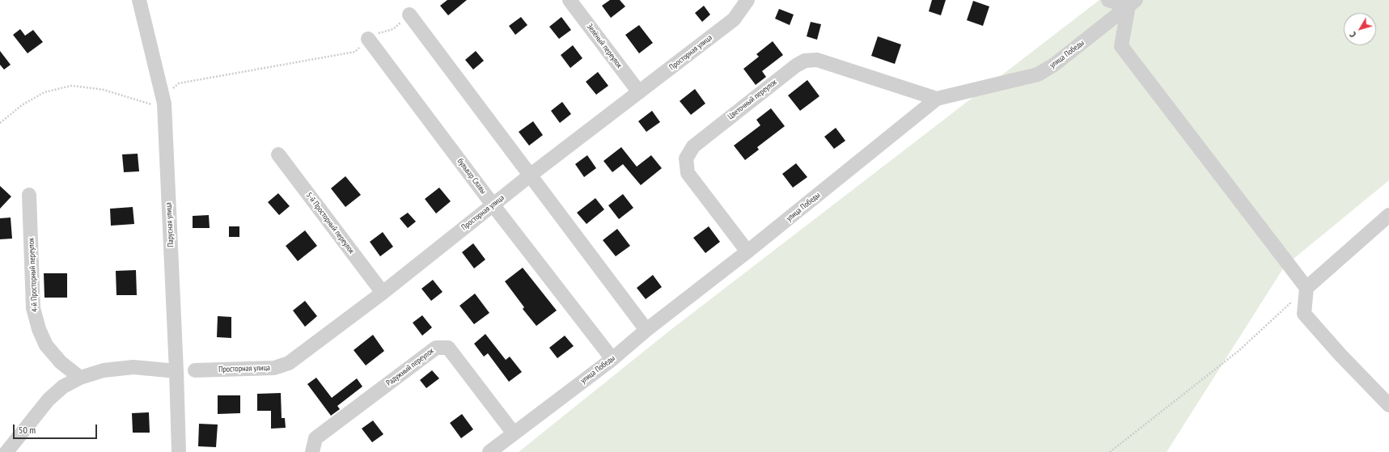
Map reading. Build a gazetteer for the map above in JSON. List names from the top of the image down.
{
  "streets": {
    "street": [
      "Зелёный переулок",
      "Просторная улица",
      "улица Победы",
      "Цветочный переулок",
      "бульвар Славы",
      "5-й Просторный переулок",
      "Парусная улица",
      "4-й Просторный переулок",
      "Радужный переулок"
    ]
  },
  "crossings": [
    ["Зелёный переулок", "Просторная улица"],
    ["Просторная улица", "бульвар Славы"],
    ["Просторная улица", "5-й Просторный переулок"],
    ["улица Победы", "Цветочный переулок"],
    ["улица Победы", "бульвар Славы"],
    ["улица Победы", "Радужный переулок"]
  ],
  "scale_bar": "50 m",
  "north": "bottom left"
}
